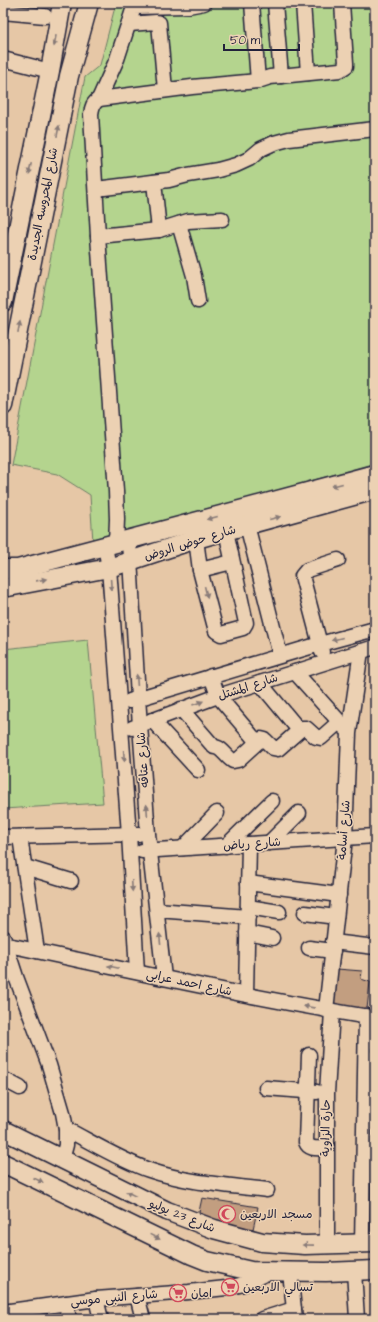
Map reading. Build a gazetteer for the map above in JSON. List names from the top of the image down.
{
  "streets": {
    "main road": ["شارع المحروسه الجديدة", "شارع حوض الروض", "شارع 23 يوليو"],
    "street": [
      "شارع المشتل",
      "شارع عتاقه",
      "شارع أسامة",
      "شارع رياض",
      "شارع احمد عرابى",
      "حارة الزاوية",
      "شارع النبى موسى"
    ]
  },
  "crossings": [
    ["شارع حوض الروض", "شارع عتاقه"],
    ["شارع المشتل", "شارع عتاقه"],
    ["شارع المشتل", "شارع أسامة"],
    ["شارع عتاقه", "شارع رياض"],
    ["شارع عتاقه", "شارع احمد عرابى"],
    ["شارع أسامة", "شارع رياض"],
    ["شارع أسامة", "شارع احمد عرابى"],
    ["شارع أسامة", "حارة الزاوية"],
    ["شارع احمد عرابى", "حارة الزاوية"],
    ["حارة الزاوية", "شارع 23 يوليو"]
  ],
  "places": {
    "mosque": ["مسجد الاربعين"],
    "supermarket": ["تسالي الاربعين", "امان"]
  },
  "scale_bar": "50 m"
}
